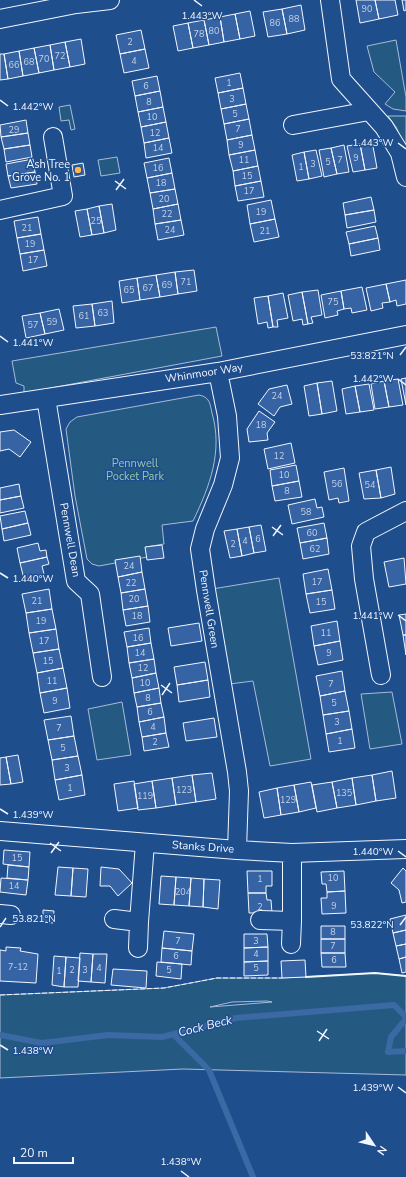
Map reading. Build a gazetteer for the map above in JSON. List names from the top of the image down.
{
  "streets": {
    "street": [
      "Whinmoor Way",
      "Pennwell Dean",
      "Pennwell Green",
      "Stanks Drive"
    ]
  },
  "crossings": [
    ["Whinmoor Way", "Pennwell Dean"],
    ["Whinmoor Way", "Pennwell Green"],
    ["Pennwell Green", "Stanks Drive"]
  ],
  "water": ["Cock Beck"],
  "parks": ["Pennwell Pocket Park"],
  "places": ["Ash Tree Grove No. 1"],
  "house_numbers": [
    "90",
    "88",
    "86",
    "80",
    "78",
    "2",
    "72",
    "70",
    "4",
    "68",
    "66",
    "1",
    "6",
    "3",
    "8",
    "5",
    "10",
    "7",
    "29",
    "12",
    "9",
    "14",
    "9",
    "11",
    "7",
    "5",
    "3",
    "1",
    "16",
    "15",
    "18",
    "17",
    "20",
    "19",
    "22",
    "25",
    "21",
    "24",
    "21",
    "19",
    "17",
    "71",
    "69",
    "67",
    "65",
    "75",
    "63",
    "61",
    "59",
    "57",
    "24",
    "18",
    "12",
    "10",
    "56",
    "54",
    "8",
    "58",
    "60",
    "6",
    "4",
    "2",
    "62",
    "24",
    "17",
    "22",
    "20",
    "21",
    "15",
    "18",
    "19",
    "11",
    "16",
    "17",
    "14",
    "9",
    "15",
    "12",
    "11",
    "10",
    "7",
    "8",
    "9",
    "5",
    "6",
    "3",
    "4",
    "7",
    "1",
    "2",
    "5",
    "3",
    "1",
    "123",
    "135",
    "119",
    "129",
    "15",
    "10",
    "1",
    "14",
    "204",
    "9",
    "2",
    "8",
    "7",
    "3",
    "7",
    "4",
    "6",
    "6",
    "7-12",
    "4",
    "5",
    "2",
    "3",
    "5",
    "1"
  ],
  "scale_bar": "20 m",
  "north": "bottom right",
  "coordinates": [
    "1.443°W",
    "1.442°W",
    "1.441°W",
    "53.821°N",
    "1.440°W",
    "1.439°W",
    "53.822°N",
    "1.438°W"
  ]
}
